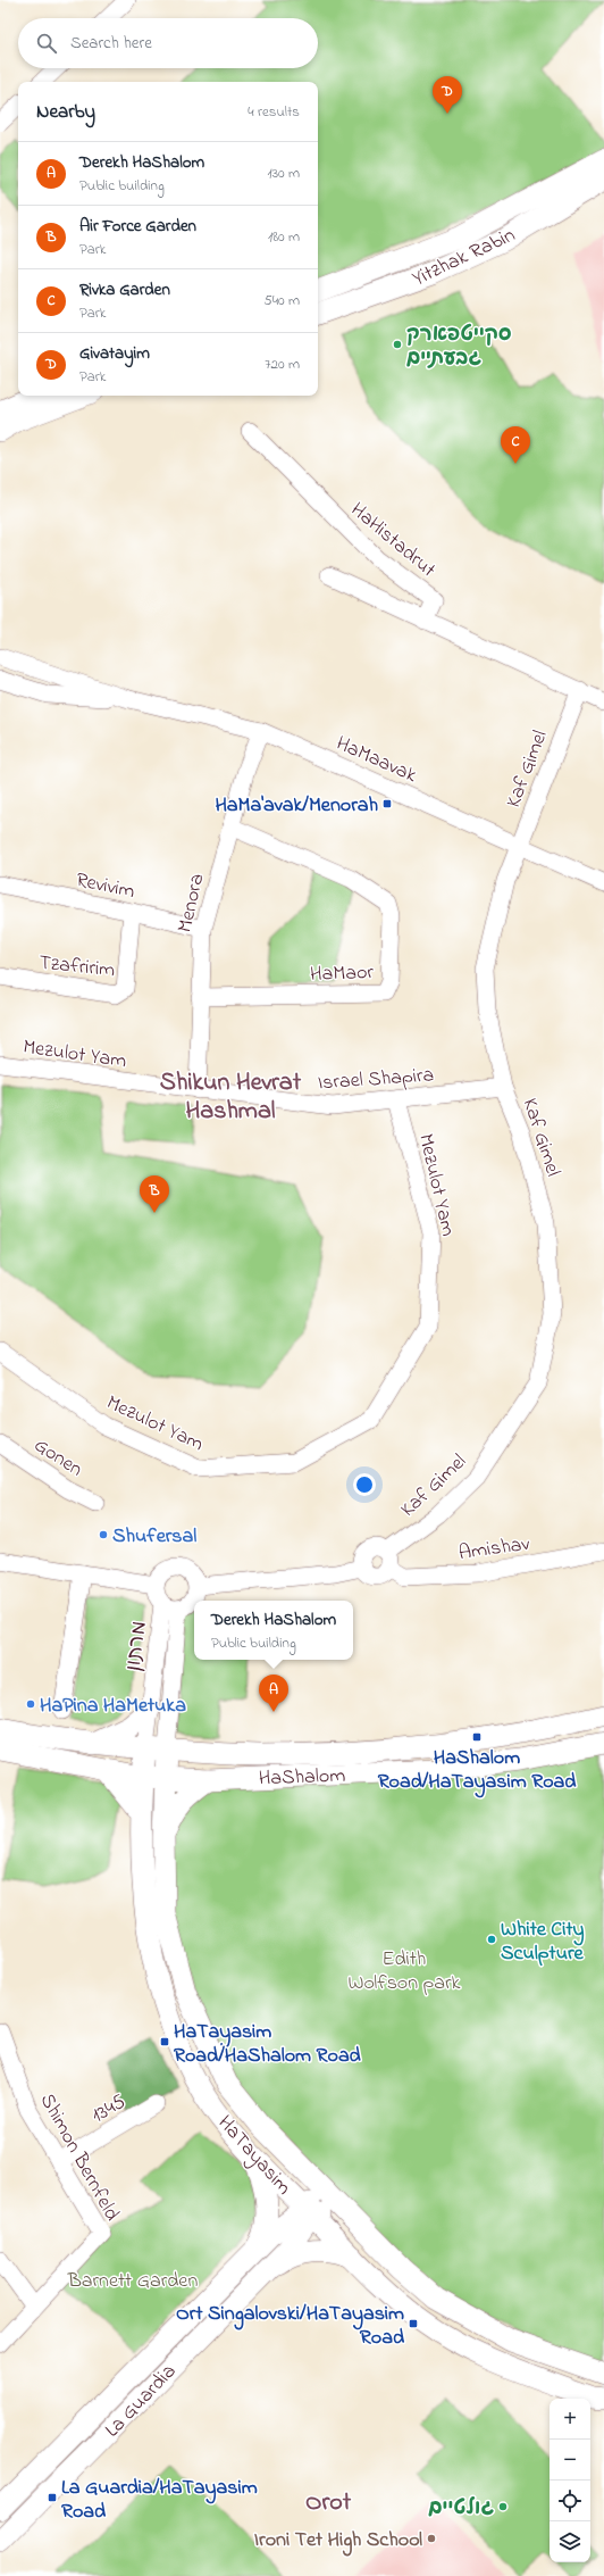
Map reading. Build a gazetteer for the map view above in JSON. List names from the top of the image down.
{
  "streets": {
    "main road": [
      "Yitzhak Rabin",
      "HaShalom",
      "HaTayasim",
      "La Guardia"
    ],
    "street": [
      "HaHistadrut",
      "HaMaavak",
      "Kaf Gimel",
      "Revivim",
      "Menora",
      "Tzafririm",
      "HaMaor",
      "Mezulot Yam",
      "Israel Shapira",
      "Gonen",
      "Amishav",
      "מרתון",
      "1345",
      "Shimon Bernfeld"
    ]
  },
  "crossings": [
    ["HaMaavak", "Kaf Gimel"],
    ["HaMaavak", "Menora"],
    ["Kaf Gimel", "Israel Shapira"],
    ["Kaf Gimel", "Amishav"],
    ["Revivim", "Menora"],
    ["Revivim", "Tzafririm"],
    ["Menora", "HaMaor"],
    ["Menora", "Mezulot Yam"],
    ["Menora", "Israel Shapira"],
    ["Mezulot Yam", "Israel Shapira"],
    ["מרתון", "HaShalom"],
    ["מרתון", "HaTayasim"],
    ["HaShalom", "HaTayasim"],
    ["1345", "Shimon Bernfeld"],
    ["HaTayasim", "La Guardia"]
  ],
  "districts": ["Shikun Hevrat Hashmal", "Orot"],
  "parks": ["Edith Wolfson park", "Barnett Garden"],
  "places": {
    "other": [
      "סקייטפארק גבעתיים",
      "Shufersal",
      "HaPina HaMetuka",
      "White City Sculpture",
      "גולטיים",
      "Ironi Tet High School"
    ],
    "transit": [
      "HaMa'avak/Menorah",
      "HaShalom Road/HaTayasim Road",
      "HaTayasim Road/HaShalom Road",
      "Ort Singalovski/HaTayasim Road",
      "La Guardia/HaTayasim Road"
    ]
  },
  "page": {
    "search": "Search here",
    "pins": [
      "D",
      "C",
      "B",
      "A"
    ],
    "heading": ["Nearby", "4 results"],
    "list": [
      {
        "mark": "A",
        "name": "Derekh HaShalom",
        "note": "Public building",
        "value": "130 m"
      },
      {
        "mark": "B",
        "name": "Air Force Garden",
        "note": "Park",
        "value": "180 m"
      },
      {
        "mark": "C",
        "name": "Rivka Garden",
        "note": "Park",
        "value": "540 m"
      },
      {
        "mark": "D",
        "name": "Givatayim",
        "note": "Park",
        "value": "720 m"
      }
    ],
    "popup": ["Derekh HaShalom", "Public building"],
    "map_buttons": ["+", "−"]
  }
}
